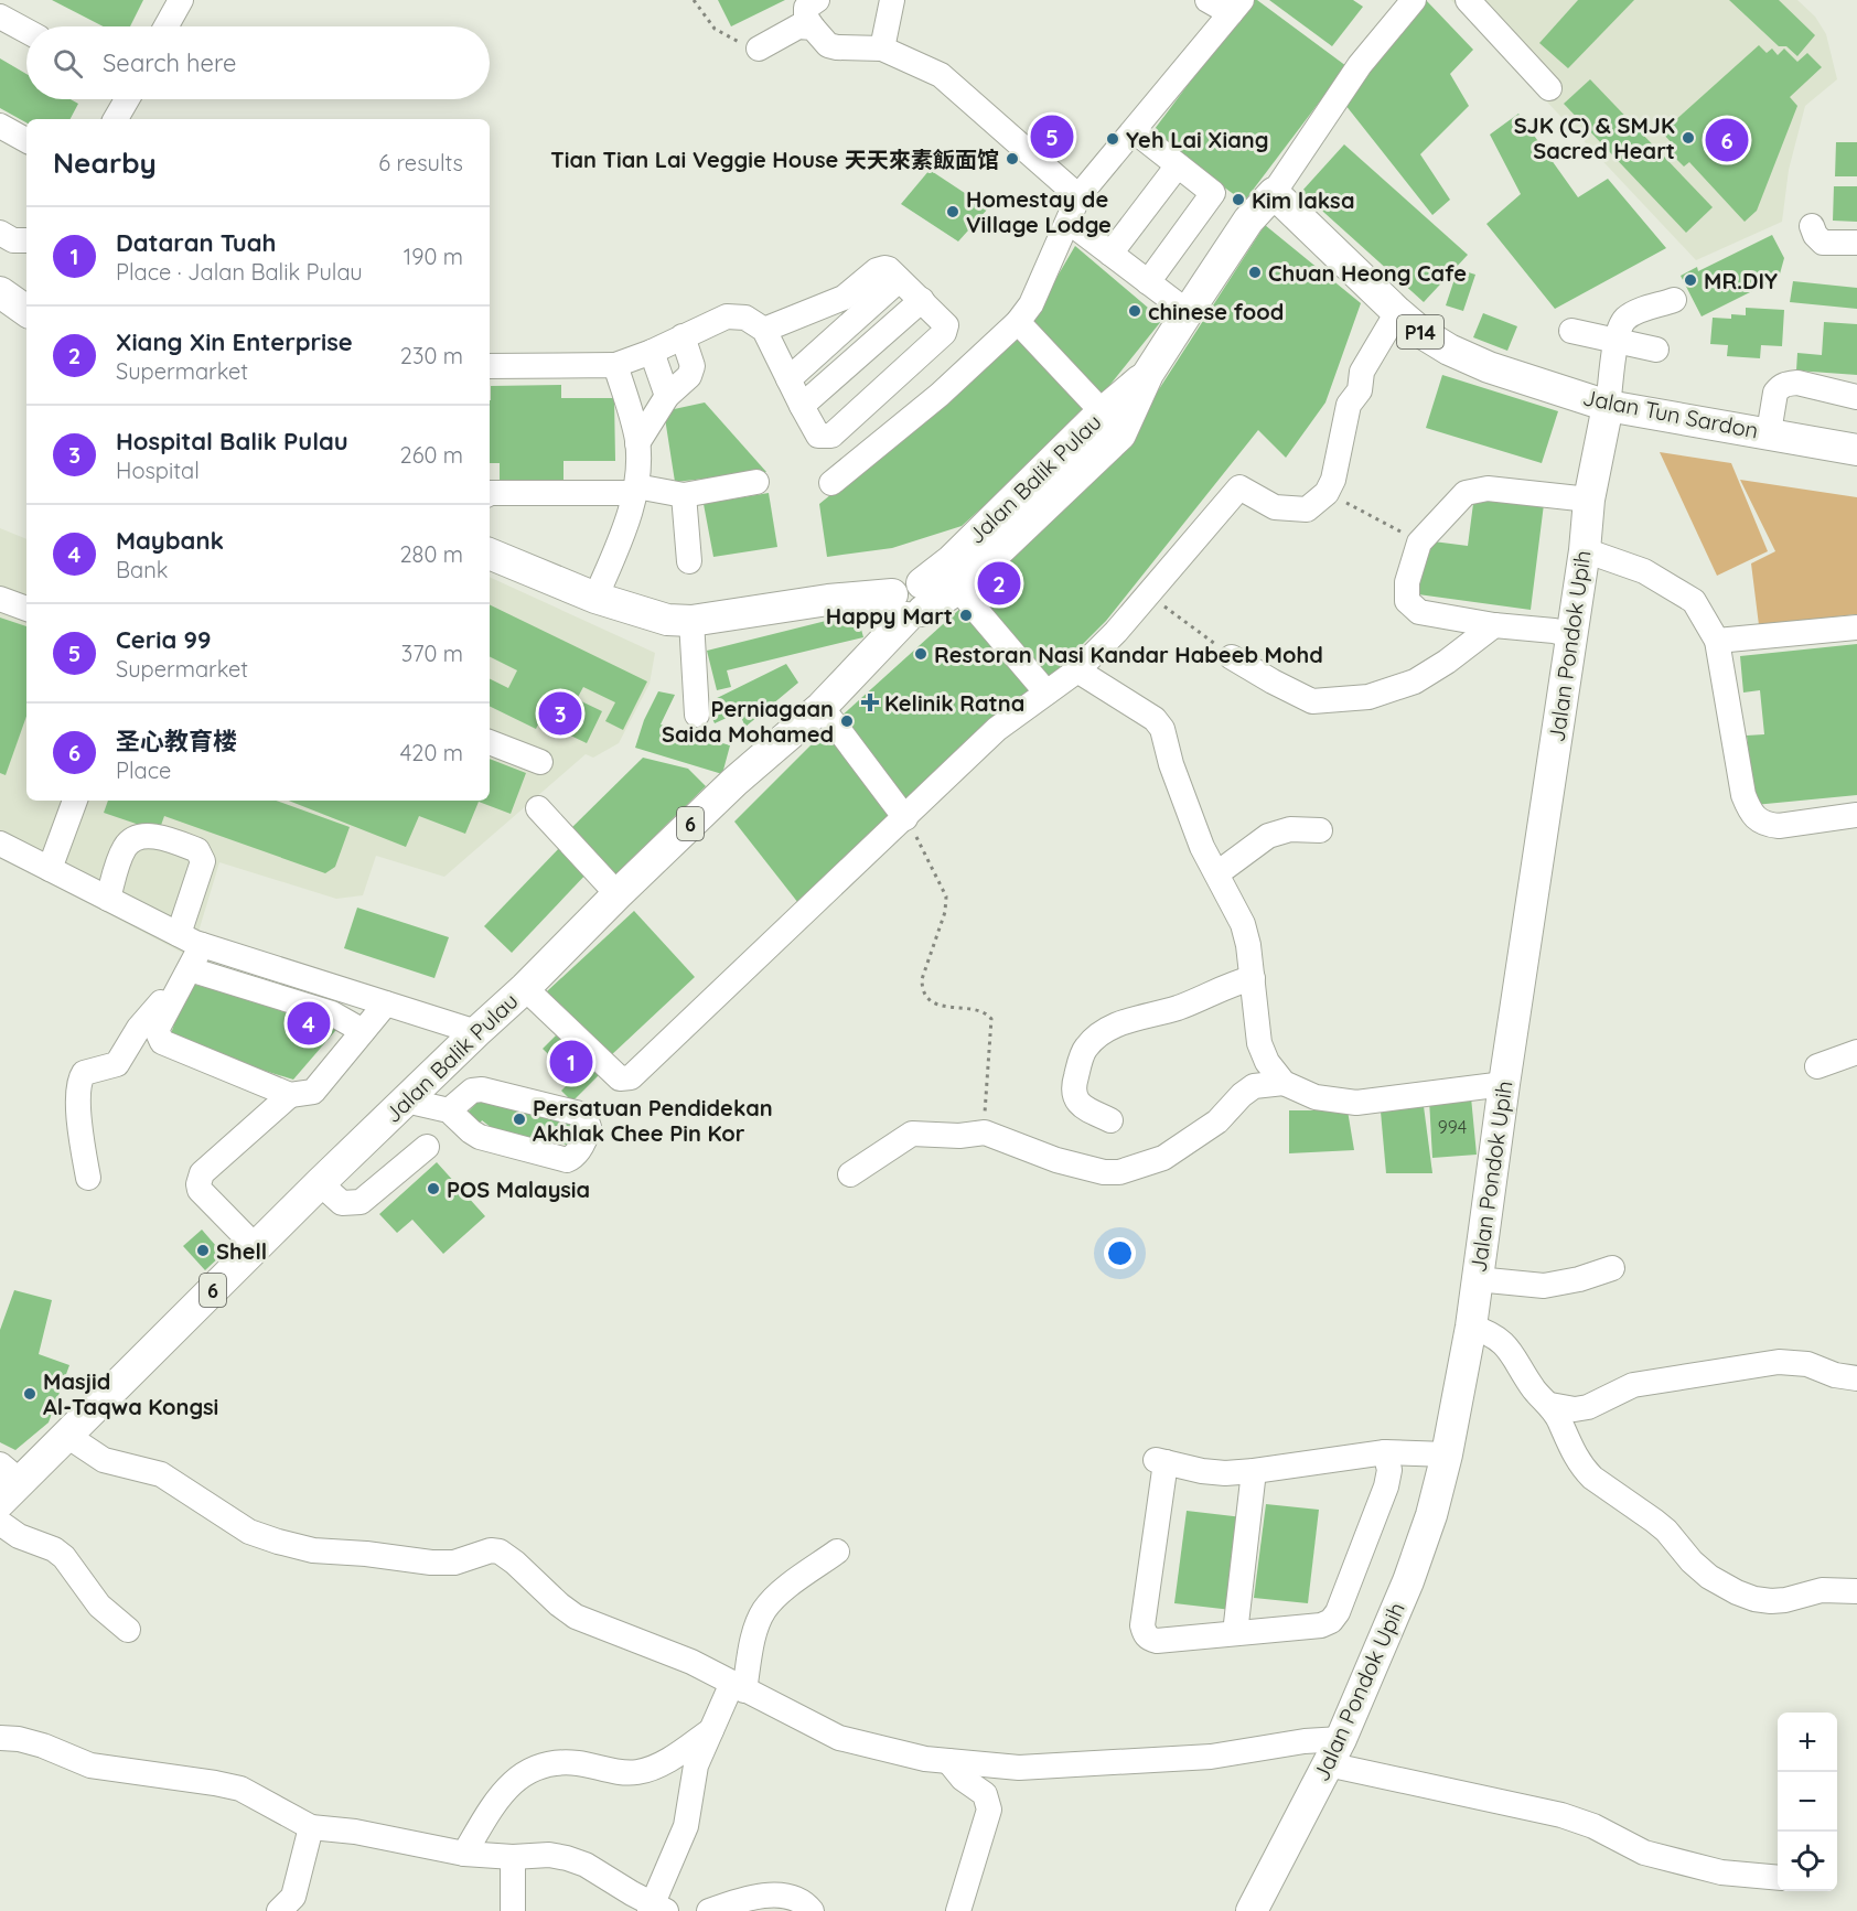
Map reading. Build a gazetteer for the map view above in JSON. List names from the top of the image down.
{
  "streets": {
    "main road": [
      "P14",
      "Jalan Tun Sardon",
      "Jalan Balik Pulau",
      "Jalan Pondok Upih",
      "6"
    ]
  },
  "crossings": [
    ["Jalan Tun Sardon", "Jalan Balik Pulau"],
    ["Jalan Tun Sardon", "Jalan Pondok Upih"],
    ["Jalan Balik Pulau", "6"]
  ],
  "places": {
    "other": [
      "SJK (C) & SMJK Sacred Heart",
      "Yeh Lai Xiang",
      "Tian Tian Lai Veggie House 天天來素飯面馆",
      "Kim laksa",
      "Homestay de Village Lodge",
      "Chuan Heong Cafe",
      "MR.DIY",
      "chinese food",
      "Happy Mart",
      "Restoran Nasi Kandar Habeeb Mohd",
      "Perniagaan Saida Mohamed",
      "Persatuan Pendidekan Akhlak Chee Pin Kor",
      "POS Malaysia",
      "Shell",
      "Masjid Al-Taqwa Kongsi"
    ],
    "health": ["Kelinik Ratna"]
  },
  "house_numbers": ["994"],
  "page": {
    "search": "Search here",
    "pins": [
      "5",
      "6",
      "2",
      "3",
      "4",
      "1"
    ],
    "heading": ["Nearby", "6 results"],
    "list": [
      {
        "mark": "1",
        "name": "Dataran Tuah",
        "note": "Place · Jalan Balik Pulau",
        "value": "190 m"
      },
      {
        "mark": "2",
        "name": "Xiang Xin Enterprise",
        "note": "Supermarket",
        "value": "230 m"
      },
      {
        "mark": "3",
        "name": "Hospital Balik Pulau",
        "note": "Hospital",
        "value": "260 m"
      },
      {
        "mark": "4",
        "name": "Maybank",
        "note": "Bank",
        "value": "280 m"
      },
      {
        "mark": "5",
        "name": "Ceria 99",
        "note": "Supermarket",
        "value": "370 m"
      },
      {
        "mark": "6",
        "name": "圣心教育楼",
        "note": "Place",
        "value": "420 m"
      }
    ],
    "map_buttons": ["+", "−"]
  }
}
